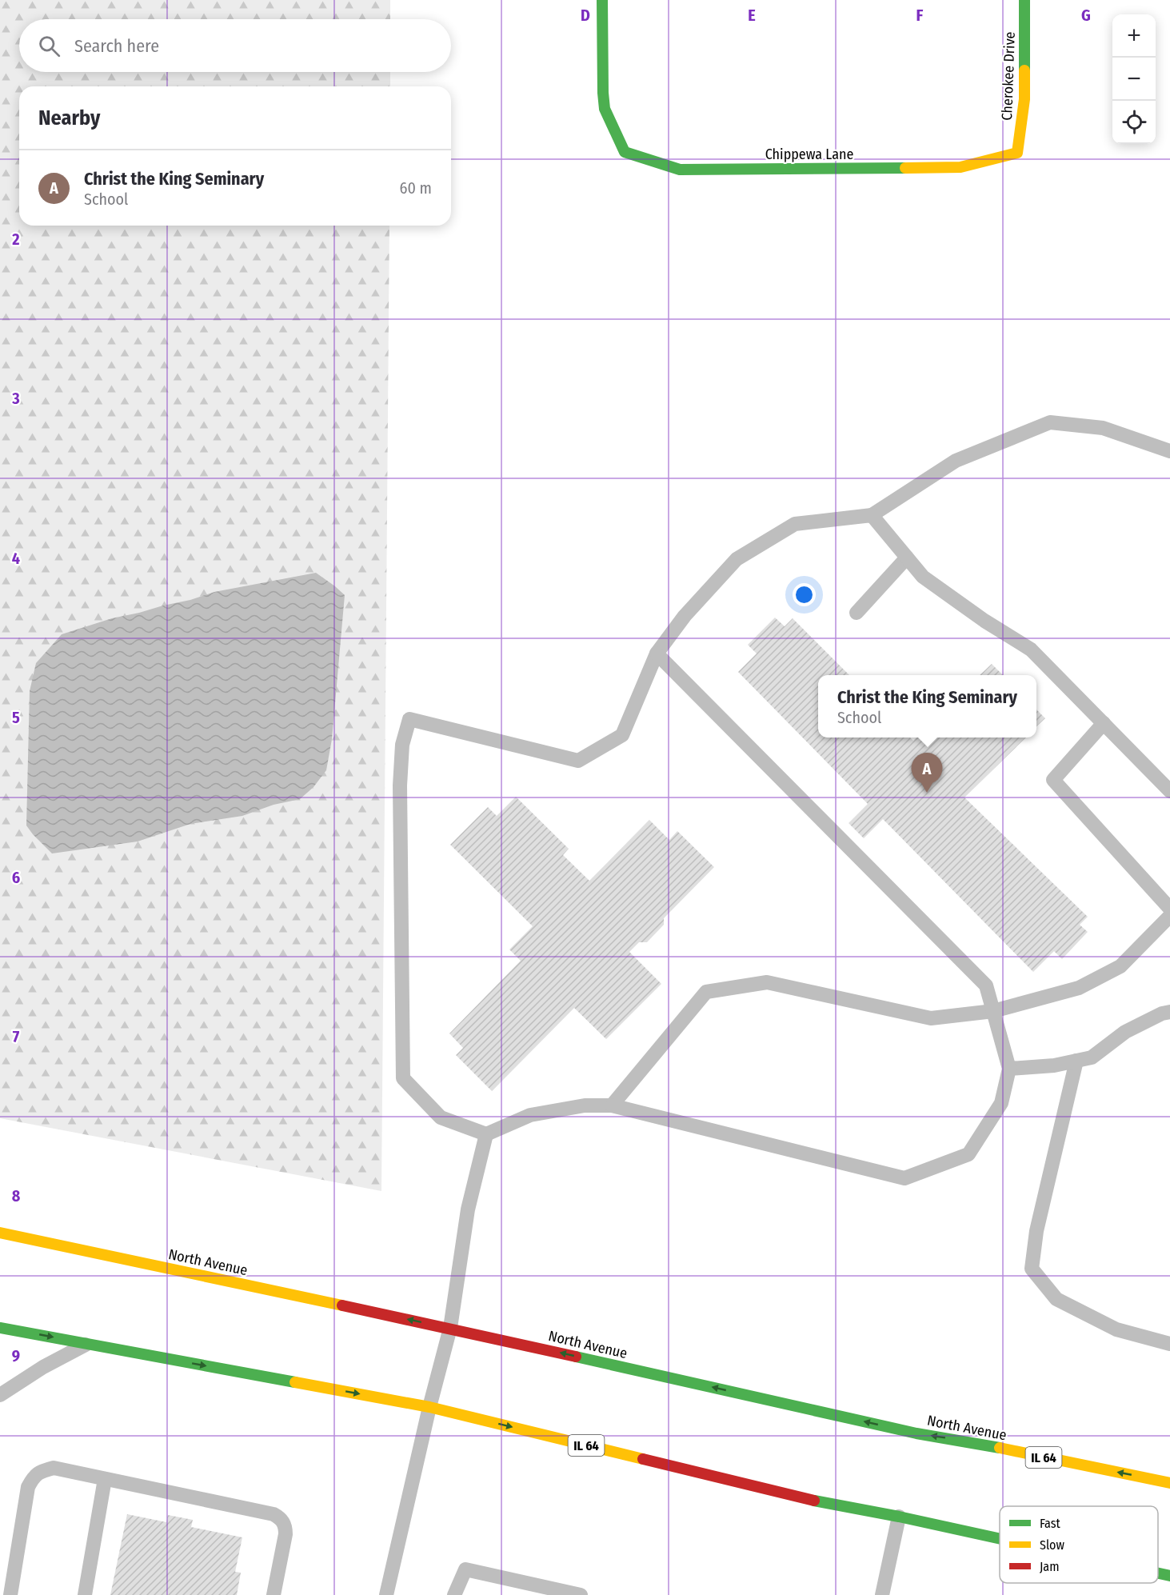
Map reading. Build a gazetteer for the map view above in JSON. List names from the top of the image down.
{
  "streets": {
    "main road": [
      "Cherokee Drive",
      "Chippewa Lane",
      "North Avenue",
      "IL 64"
    ]
  },
  "crossings": [
    ["Cherokee Drive", "Chippewa Lane"]
  ],
  "legend": ["Fast", "Slow", "Jam"],
  "page": {
    "map_buttons": ["+", "−"],
    "search": "Search here",
    "heading": "Nearby",
    "list": [
      {
        "mark": "A",
        "name": "Christ the King Seminary",
        "note": "School",
        "value": "60 m"
      }
    ],
    "popup": ["Christ the King Seminary", "School"],
    "pins": "A"
  },
  "grid": {
    "columns": [
      "D",
      "E",
      "F",
      "G"
    ],
    "rows": [
      "2",
      "3",
      "4",
      "5",
      "6",
      "7",
      "8",
      "9"
    ]
  }
}
